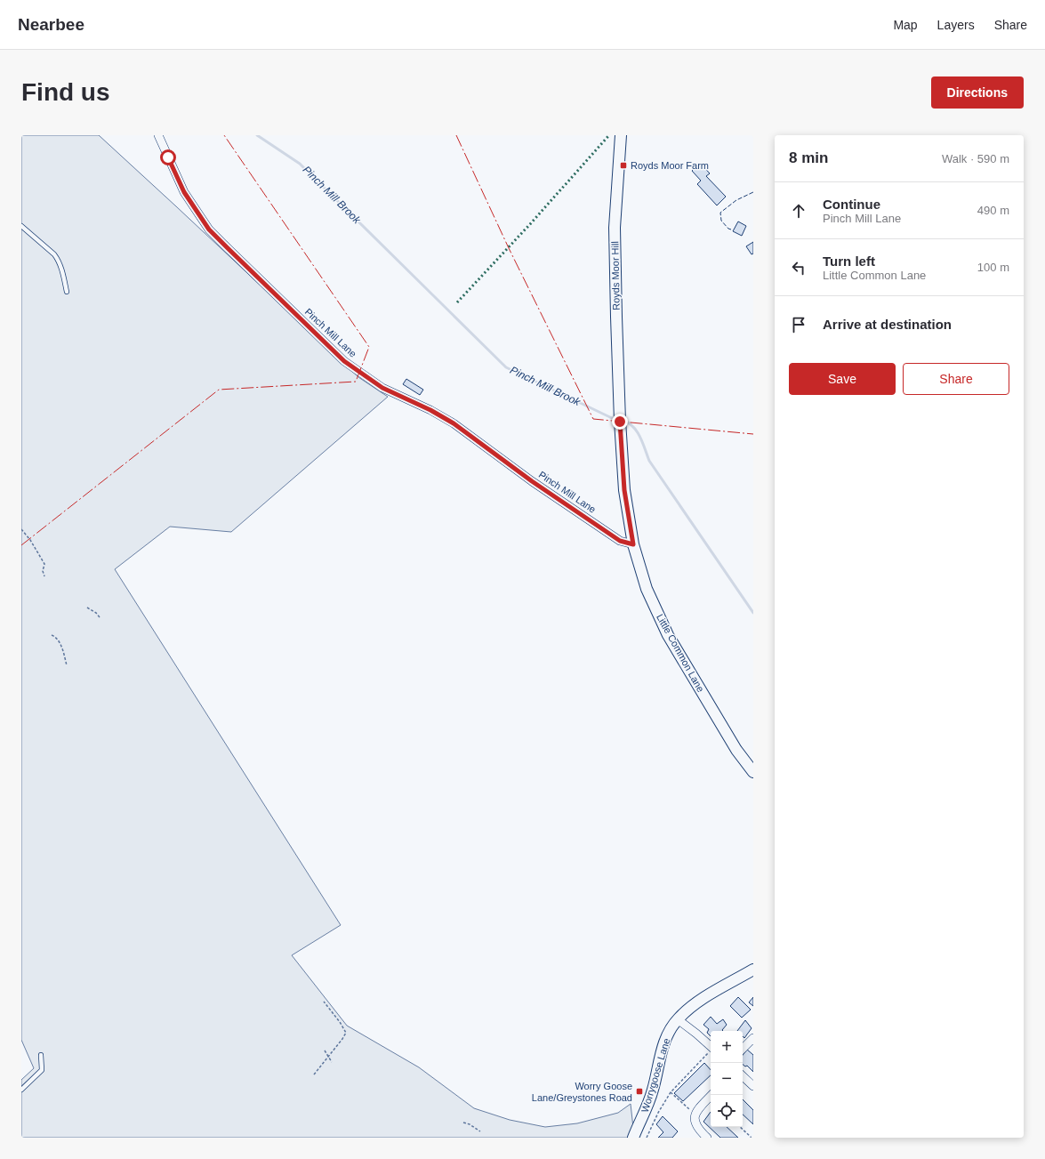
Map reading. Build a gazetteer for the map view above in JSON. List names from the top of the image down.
{
  "streets": {
    "main road": ["Royds Moor Hill", "Little Common Lane", "Worrygoose Lane"],
    "street": ["Pinch Mill Lane"]
  },
  "crossings": [
    ["Royds Moor Hill", "Little Common Lane"],
    ["Pinch Mill Lane", "Little Common Lane"]
  ],
  "water": ["Pinch Mill Brook"],
  "places": {
    "transit": ["Royds Moor Farm", "Worry Goose Lane/Greystones Road"]
  },
  "page": {
    "header": "Nearbee",
    "nav": ["Map", "Layers", "Share"],
    "buttons": [
      "Directions",
      ["Save", "Share"]
    ],
    "title": "Find us",
    "heading": ["8 min", "Walk · 590 m"],
    "list": [
      ["Continue", "Pinch Mill Lane", "490 m"],
      ["Turn left", "Little Common Lane", "100 m"],
      "Arrive at destination"
    ],
    "map_buttons": ["+", "−"]
  }
}
